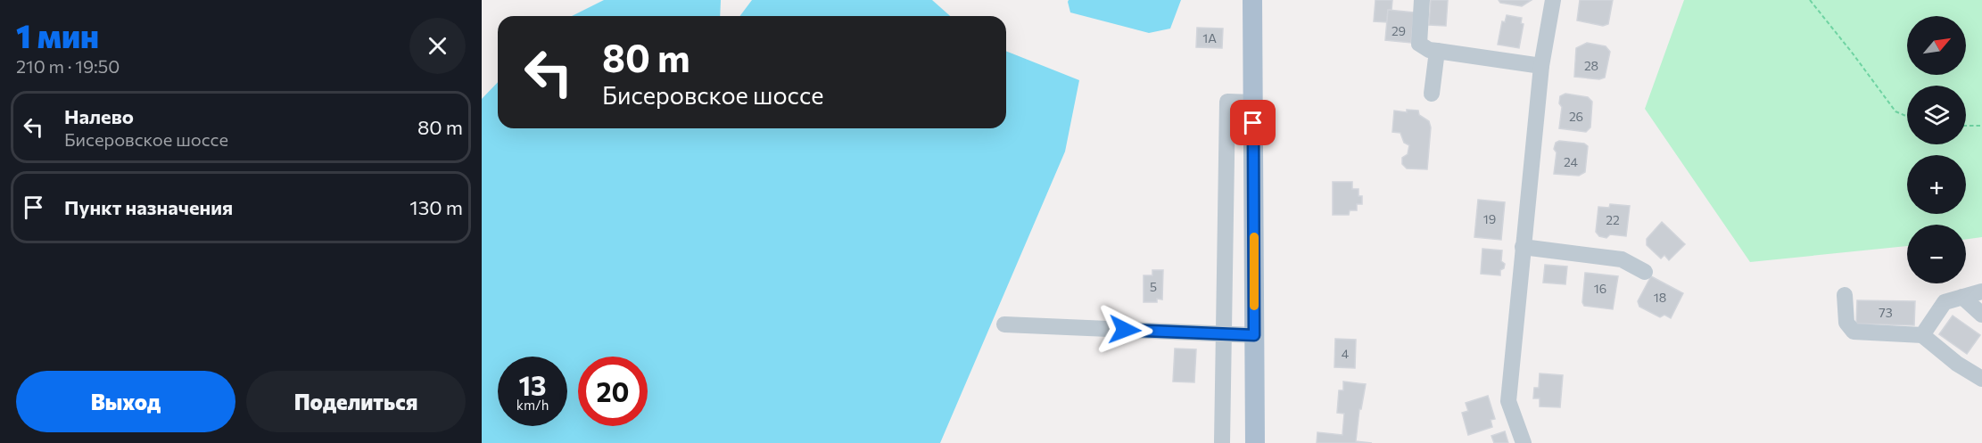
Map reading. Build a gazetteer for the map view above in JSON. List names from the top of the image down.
{
  "house_numbers": [
    "29",
    "1А",
    "28",
    "26",
    "24",
    "19",
    "22",
    "5",
    "16",
    "18",
    "73",
    "4"
  ],
  "north": "top right",
  "page": {
    "heading": ["1 мин", "210 m · 19:50"],
    "map_buttons": ["+", "−"],
    "turn": ["80 m", "Бисеровское шоссе"],
    "list": [
      {
        "name": "Налево",
        "note": "Бисеровское шоссе",
        "value": "80 m"
      },
      {
        "name": "Пункт назначения",
        "value": "130 m"
      }
    ],
    "speed": "13 km/h",
    "limit": "20",
    "buttons": ["Выход", "Поделиться"]
  }
}
